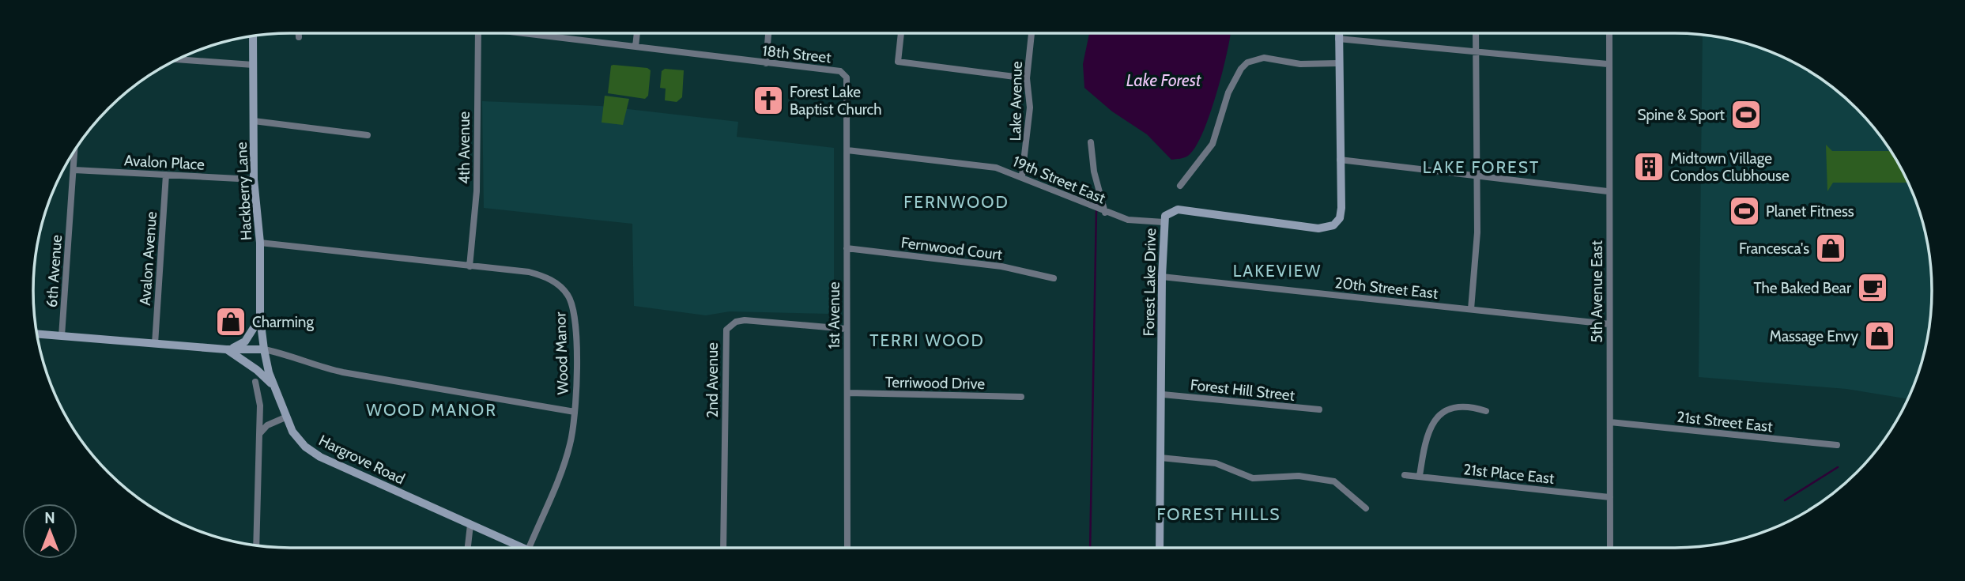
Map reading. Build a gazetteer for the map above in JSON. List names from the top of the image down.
{
  "streets": {
    "main road": ["Hackberry Lane", "Forest Lake Drive", "Hargrove Road"],
    "street": [
      "18th Street",
      "Lake Avenue",
      "4th Avenue",
      "Avalon Place",
      "19th Street East",
      "Fernwood Court",
      "Avalon Avenue",
      "6th Avenue",
      "20th Street East",
      "5th Avenue East",
      "1st Avenue",
      "Wood Manor",
      "2nd Avenue",
      "Terriwood Drive",
      "Forest Hill Street",
      "21st Street East",
      "21st Place East"
    ]
  },
  "crossings": [
    ["18th Street", "1st Avenue"],
    ["Lake Avenue", "19th Street East"],
    ["4th Avenue", "Wood Manor"],
    ["Avalon Place", "Hackberry Lane"],
    ["Avalon Place", "Avalon Avenue"],
    ["Avalon Place", "6th Avenue"],
    ["19th Street East", "Forest Lake Drive"],
    ["19th Street East", "1st Avenue"],
    ["Hackberry Lane", "Wood Manor"],
    ["Hackberry Lane", "Hargrove Road"],
    ["Fernwood Court", "1st Avenue"],
    ["Forest Lake Drive", "20th Street East"],
    ["Forest Lake Drive", "Forest Hill Street"],
    ["20th Street East", "5th Avenue East"],
    ["5th Avenue East", "21st Street East"],
    ["5th Avenue East", "21st Place East"],
    ["1st Avenue", "2nd Avenue"],
    ["1st Avenue", "Terriwood Drive"],
    ["Wood Manor", "Hargrove Road"]
  ],
  "districts": [
    "LAKE FOREST",
    "FERNWOOD",
    "LAKEVIEW",
    "TERRI WOOD",
    "WOOD MANOR",
    "FOREST HILLS"
  ],
  "water": ["Lake Forest"],
  "places": {
    "church": ["Forest Lake Baptist Church"],
    "sports": ["Spine & Sport", "Planet Fitness"],
    "building": ["Midtown Village Condos Clubhouse"],
    "shop": ["Francesca's", "Charming", "Massage Envy"],
    "cafe": ["The Baked Bear"]
  },
  "north": "top"
}
